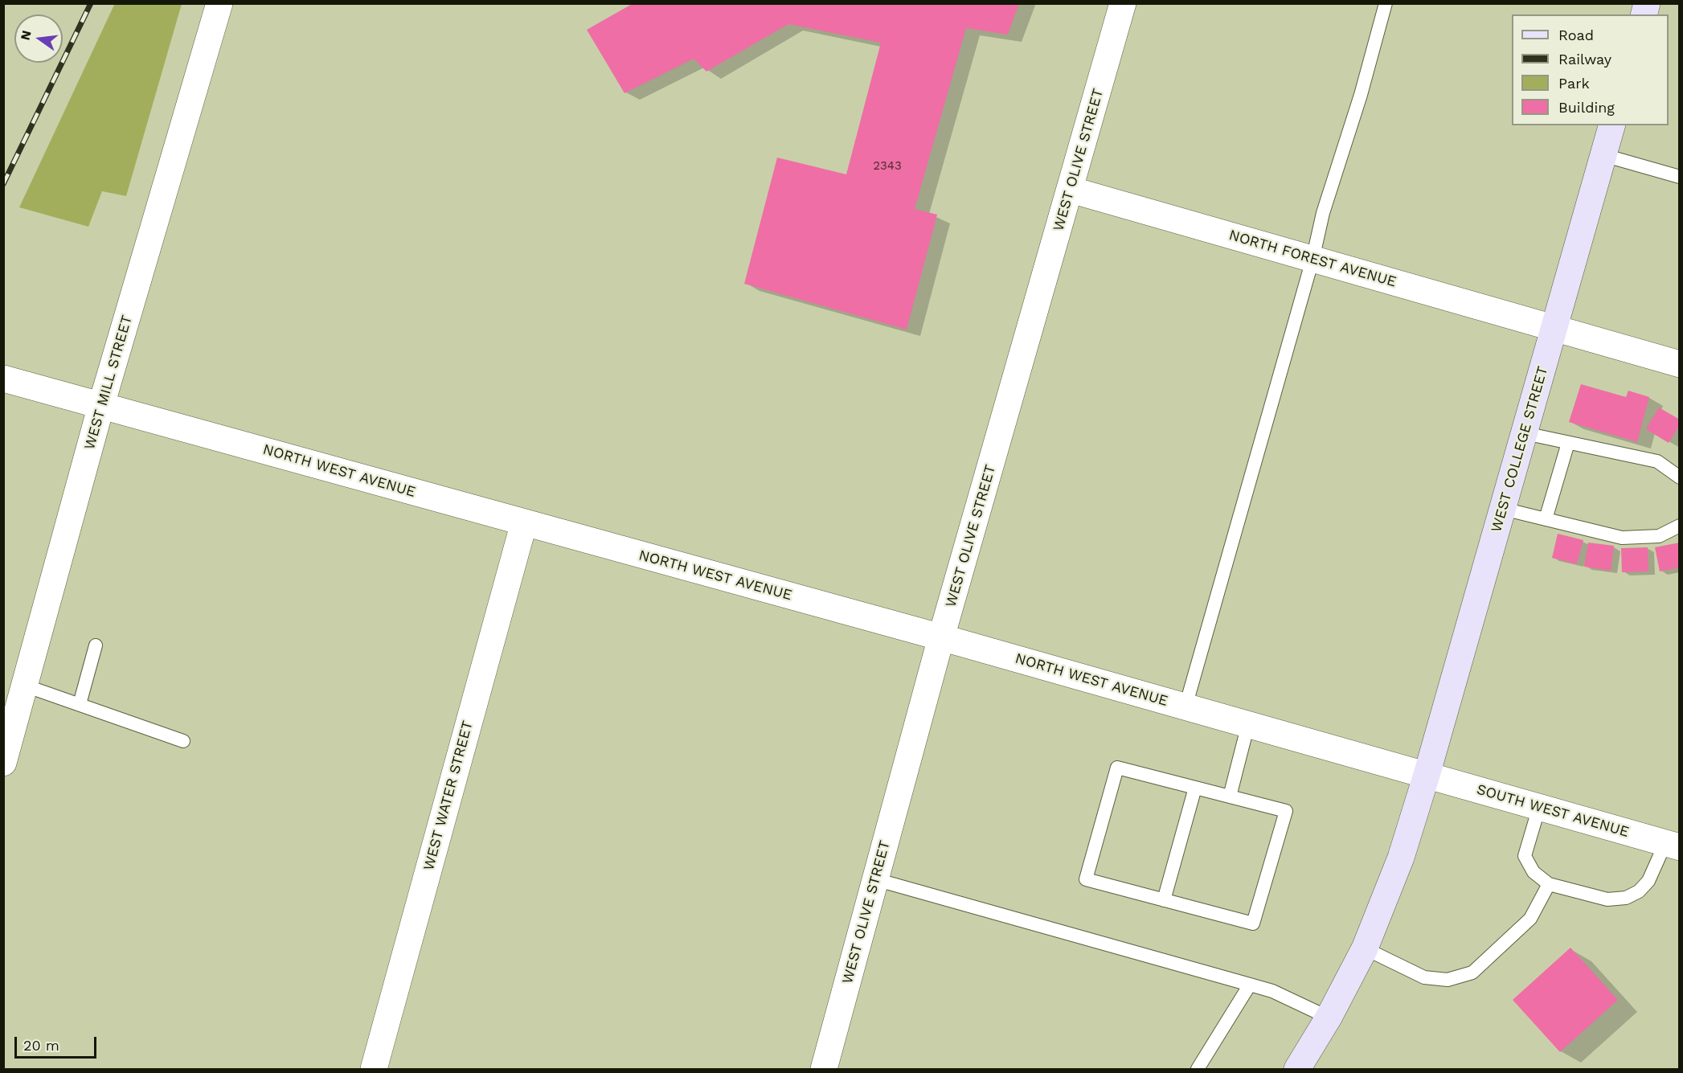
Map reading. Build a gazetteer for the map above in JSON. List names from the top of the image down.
{
  "streets": {
    "main road": ["WEST COLLEGE STREET"],
    "street": [
      "WEST OLIVE STREET",
      "NORTH FOREST AVENUE",
      "WEST MILL STREET",
      "NORTH WEST AVENUE",
      "WEST WATER STREET",
      "SOUTH WEST AVENUE"
    ]
  },
  "crossings": [
    ["WEST OLIVE STREET", "NORTH FOREST AVENUE"],
    ["WEST OLIVE STREET", "NORTH WEST AVENUE"],
    ["NORTH FOREST AVENUE", "WEST COLLEGE STREET"],
    ["WEST MILL STREET", "NORTH WEST AVENUE"],
    ["WEST COLLEGE STREET", "NORTH WEST AVENUE"],
    ["WEST COLLEGE STREET", "SOUTH WEST AVENUE"],
    ["NORTH WEST AVENUE", "WEST WATER STREET"],
    ["NORTH WEST AVENUE", "SOUTH WEST AVENUE"]
  ],
  "house_numbers": ["2343"],
  "legend": [
    "Road",
    "Railway",
    "Park",
    "Building"
  ],
  "scale_bar": "20 m",
  "north": "left"
}
